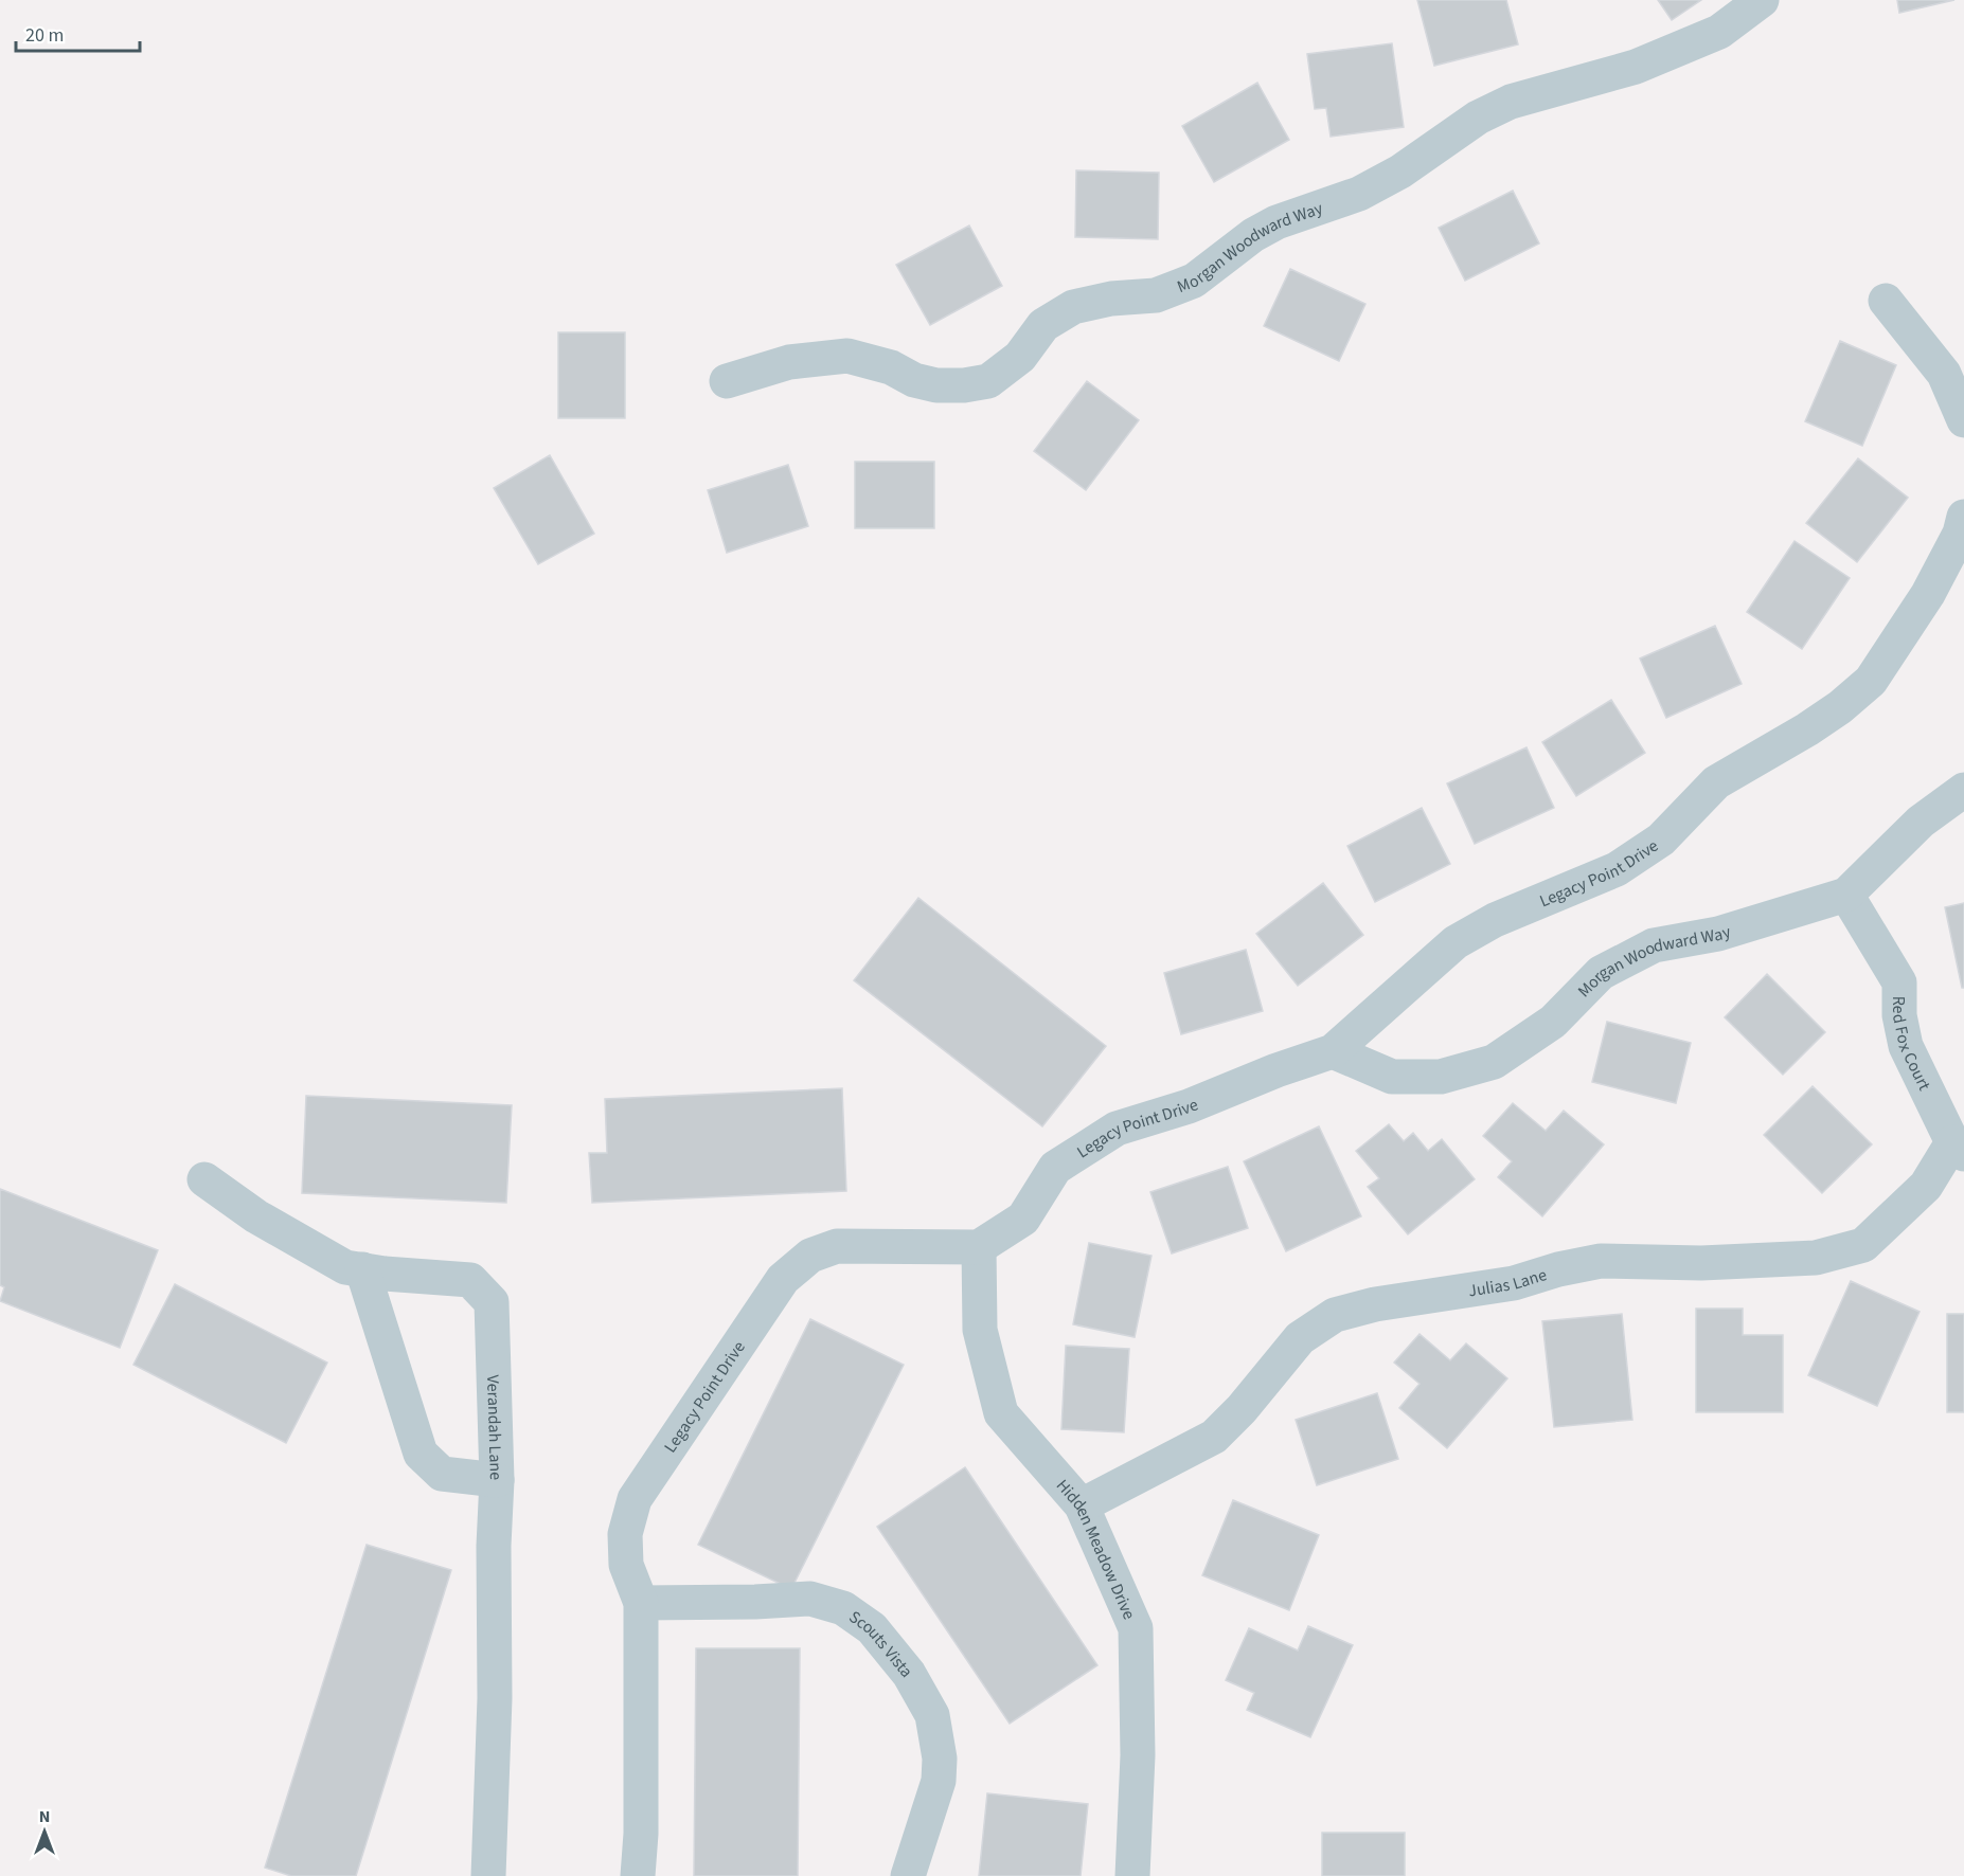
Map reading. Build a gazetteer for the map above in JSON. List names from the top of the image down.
{
  "streets": {
    "street": [
      "Morgan Woodward Way",
      "Legacy Point Drive",
      "Red Fox Court",
      "Julias Lane",
      "Verandah Lane",
      "Hidden Meadow Drive",
      "Scouts Vista"
    ]
  },
  "crossings": [
    ["Morgan Woodward Way", "Legacy Point Drive"],
    ["Morgan Woodward Way", "Red Fox Court"],
    ["Legacy Point Drive", "Hidden Meadow Drive"],
    ["Legacy Point Drive", "Scouts Vista"],
    ["Red Fox Court", "Julias Lane"],
    ["Julias Lane", "Hidden Meadow Drive"]
  ],
  "scale_bar": "20 m",
  "north": "top"
}
